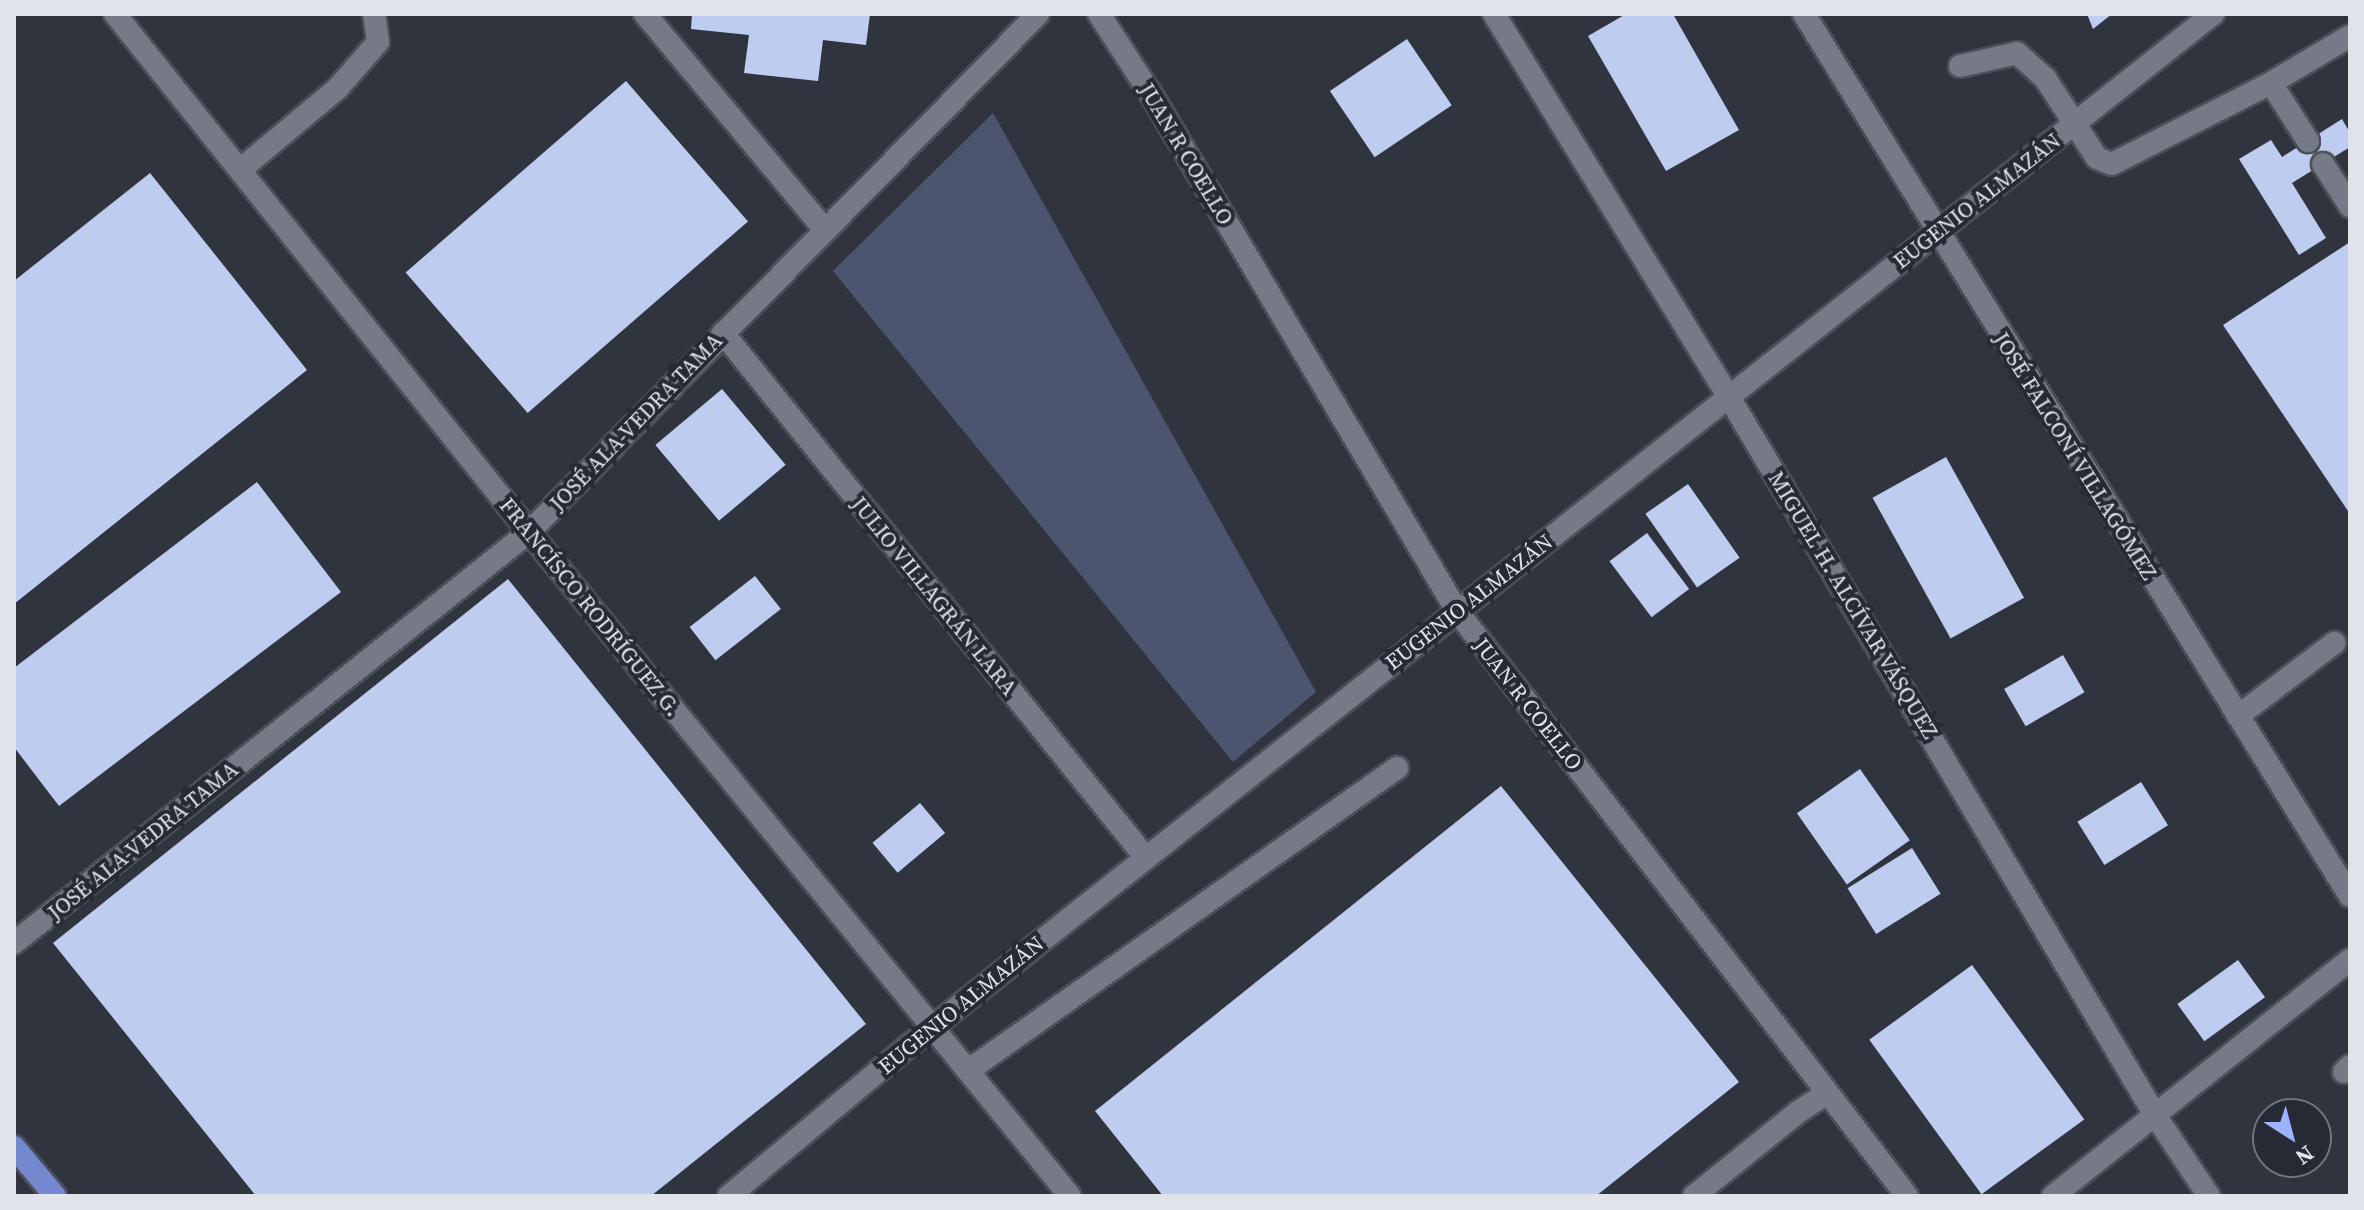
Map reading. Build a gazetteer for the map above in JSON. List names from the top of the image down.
{
  "streets": {
    "street": [
      "JUAN R COELLO",
      "EUGENIO ALMAZÁN",
      "JOSÉ ALA-VEDRA TAMA",
      "JOSÉ FALCONÍ VILLAGÓMEZ",
      "JULIO VILLAGRÁN LARA",
      "MIGUEL H. ALCÍVAR VÁSQUEZ",
      "FRANCÍSCO RODRÍGUEZ G."
    ]
  },
  "crossings": [
    ["JUAN R COELLO", "EUGENIO ALMAZÁN"],
    ["EUGENIO ALMAZÁN", "JOSÉ FALCONÍ VILLAGÓMEZ"],
    ["EUGENIO ALMAZÁN", "JULIO VILLAGRÁN LARA"],
    ["EUGENIO ALMAZÁN", "MIGUEL H. ALCÍVAR VÁSQUEZ"],
    ["EUGENIO ALMAZÁN", "FRANCÍSCO RODRÍGUEZ G."],
    ["JOSÉ ALA-VEDRA TAMA", "JULIO VILLAGRÁN LARA"],
    ["JOSÉ ALA-VEDRA TAMA", "FRANCÍSCO RODRÍGUEZ G."]
  ],
  "north": "bottom right"
}
